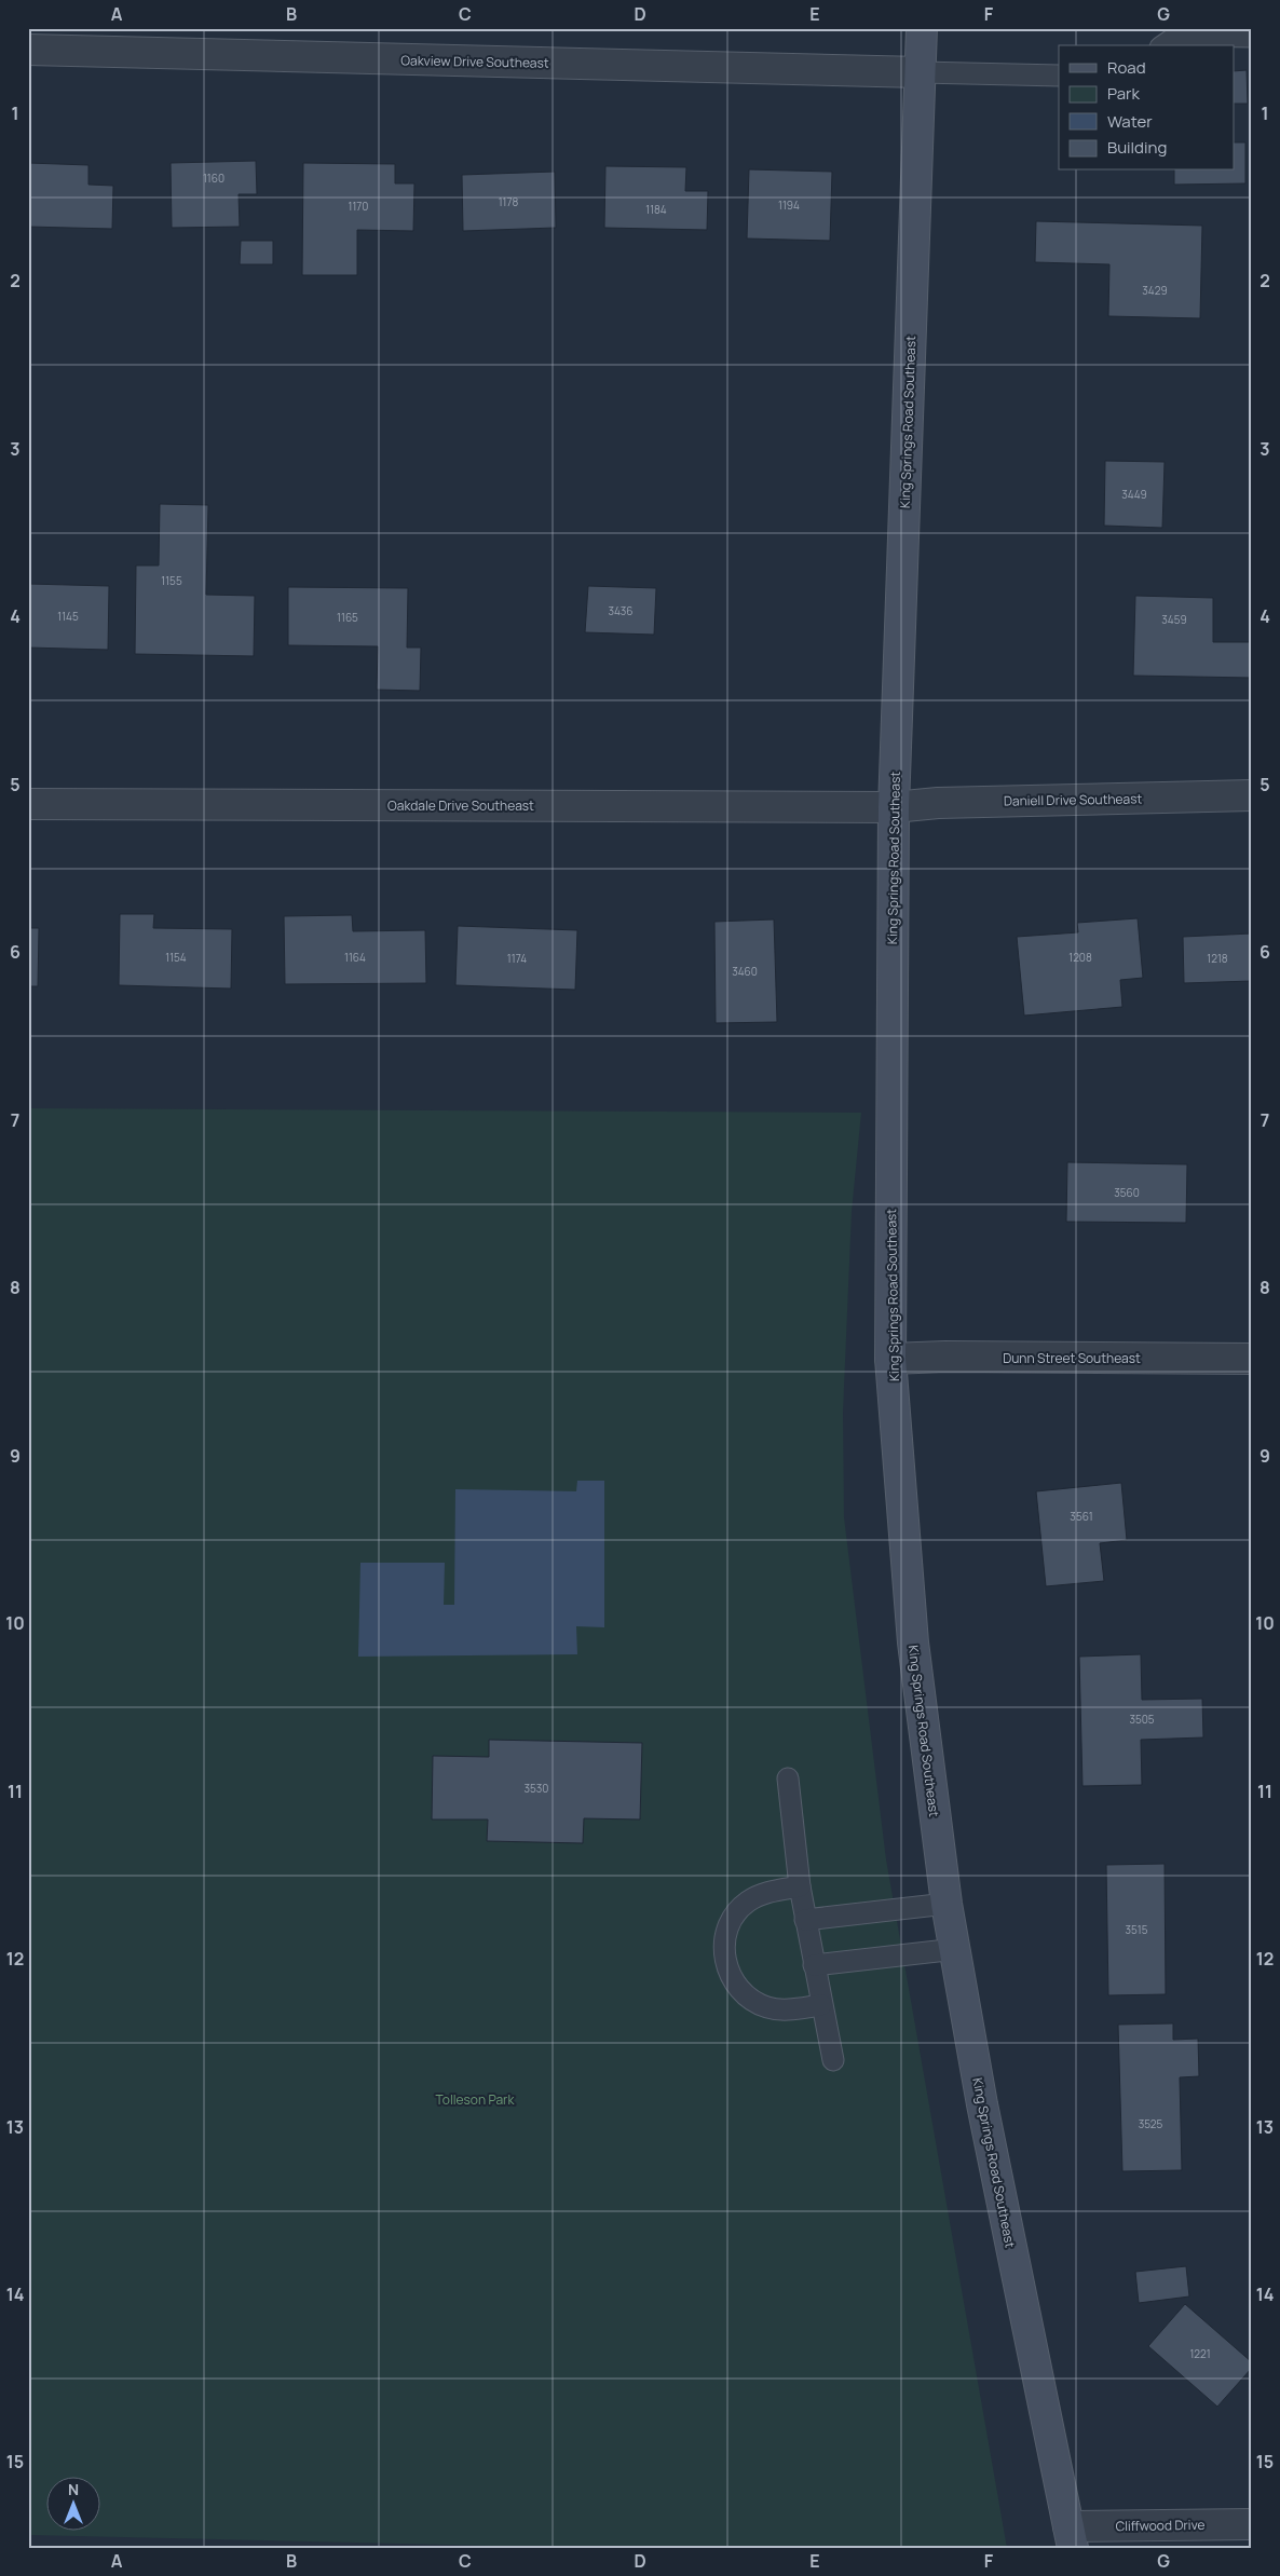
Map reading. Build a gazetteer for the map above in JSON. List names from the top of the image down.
{
  "streets": {
    "street": [
      "Oakview Drive Southeast",
      "King Springs Road Southeast",
      "Daniell Drive Southeast",
      "Oakdale Drive Southeast",
      "Dunn Street Southeast",
      "Cliffwood Drive"
    ]
  },
  "crossings": [
    ["Oakview Drive Southeast", "King Springs Road Southeast"],
    ["King Springs Road Southeast", "Daniell Drive Southeast"],
    ["King Springs Road Southeast", "Oakdale Drive Southeast"],
    ["King Springs Road Southeast", "Dunn Street Southeast"],
    ["King Springs Road Southeast", "Cliffwood Drive"],
    ["Daniell Drive Southeast", "Oakdale Drive Southeast"]
  ],
  "parks": ["Tolleson Park"],
  "house_numbers": [
    "1160",
    "1178",
    "1194",
    "1170",
    "1184",
    "3429",
    "3449",
    "1155",
    "3436",
    "1145",
    "1165",
    "3459",
    "1154",
    "1164",
    "1208",
    "1174",
    "1218",
    "3460",
    "3560",
    "3561",
    "3505",
    "3530",
    "3515",
    "3525",
    "1221"
  ],
  "legend": [
    "Road",
    "Park",
    "Water",
    "Building"
  ],
  "north": "top",
  "grid": {
    "columns": [
      "A",
      "B",
      "C",
      "D",
      "E",
      "F",
      "G"
    ],
    "rows": [
      "1",
      "2",
      "3",
      "4",
      "5",
      "6",
      "7",
      "8",
      "9",
      "10",
      "11",
      "12",
      "13",
      "14",
      "15"
    ]
  }
}
